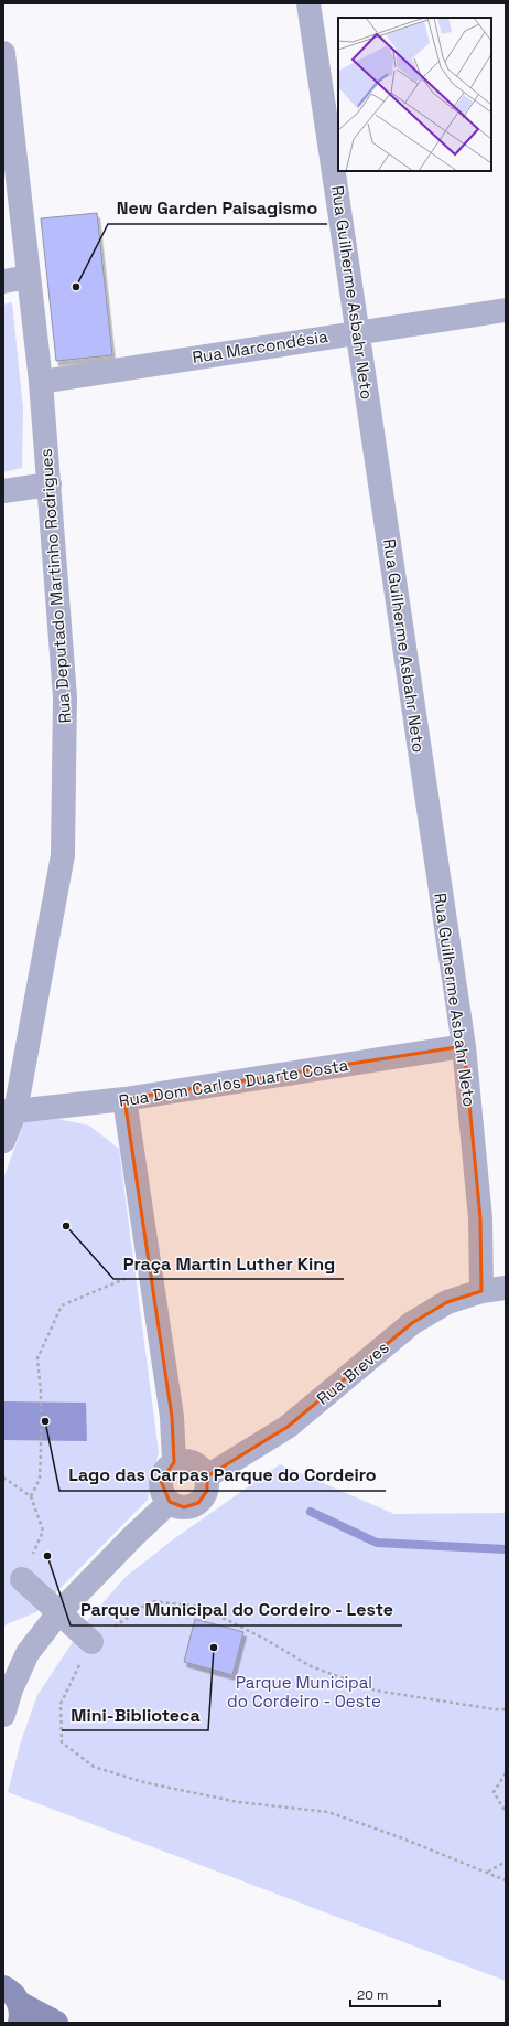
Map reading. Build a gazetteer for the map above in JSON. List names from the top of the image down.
{
  "streets": {
    "street": [
      "Rua Guilherme Asbahr Neto",
      "Rua Marcondésia",
      "Rua Deputado Martinho Rodrigues",
      "Rua Dom Carlos Duarte Costa",
      "Rua Breves"
    ]
  },
  "crossings": [
    ["Rua Guilherme Asbahr Neto", "Rua Marcondésia"],
    ["Rua Guilherme Asbahr Neto", "Rua Dom Carlos Duarte Costa"],
    ["Rua Guilherme Asbahr Neto", "Rua Breves"],
    ["Rua Marcondésia", "Rua Deputado Martinho Rodrigues"],
    ["Rua Deputado Martinho Rodrigues", "Rua Dom Carlos Duarte Costa"]
  ],
  "parks": ["Parque Municipal do Cordeiro - Oeste"],
  "places": [
    "New Garden Paisagismo",
    "Praça Martin Luther King",
    "Lago das Carpas Parque do Cordeiro",
    "Parque Municipal do Cordeiro - Leste",
    "Mini-Biblioteca"
  ],
  "scale_bar": "20 m"
}
